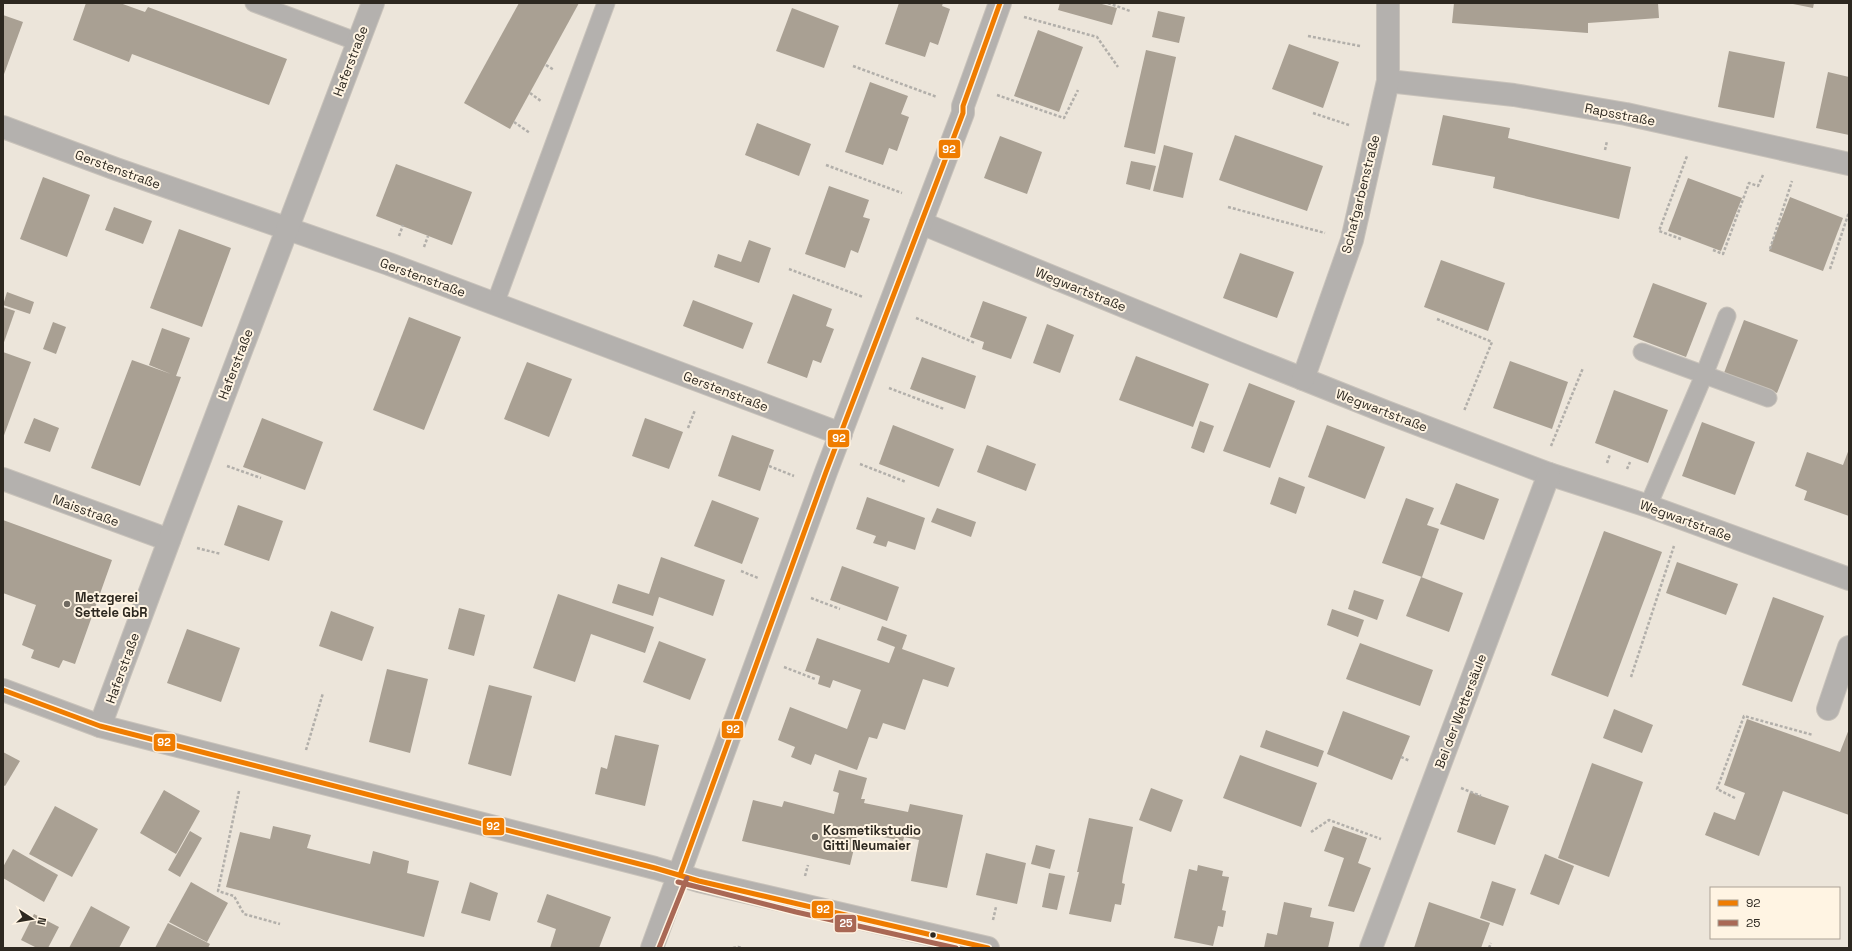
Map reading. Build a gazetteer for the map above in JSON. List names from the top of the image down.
{
  "streets": {
    "street": [
      "Haferstraße",
      "Rapsstraße",
      "Gerstenstraße",
      "Schafgarbenstraße",
      "Wegwartstraße",
      "Maisstraße",
      "Bei der Wettersäule"
    ]
  },
  "crossings": [
    ["Haferstraße", "Gerstenstraße"],
    ["Haferstraße", "Maisstraße"],
    ["Rapsstraße", "Schafgarbenstraße"],
    ["Schafgarbenstraße", "Wegwartstraße"],
    ["Wegwartstraße", "Bei der Wettersäule"]
  ],
  "places": ["Metzgerei Settele GbR", "Kosmetikstudio Gitti Neumaier"],
  "lines": ["transit line 92", "transit line 25"],
  "legend": ["92", "25"],
  "north": "right"
}
